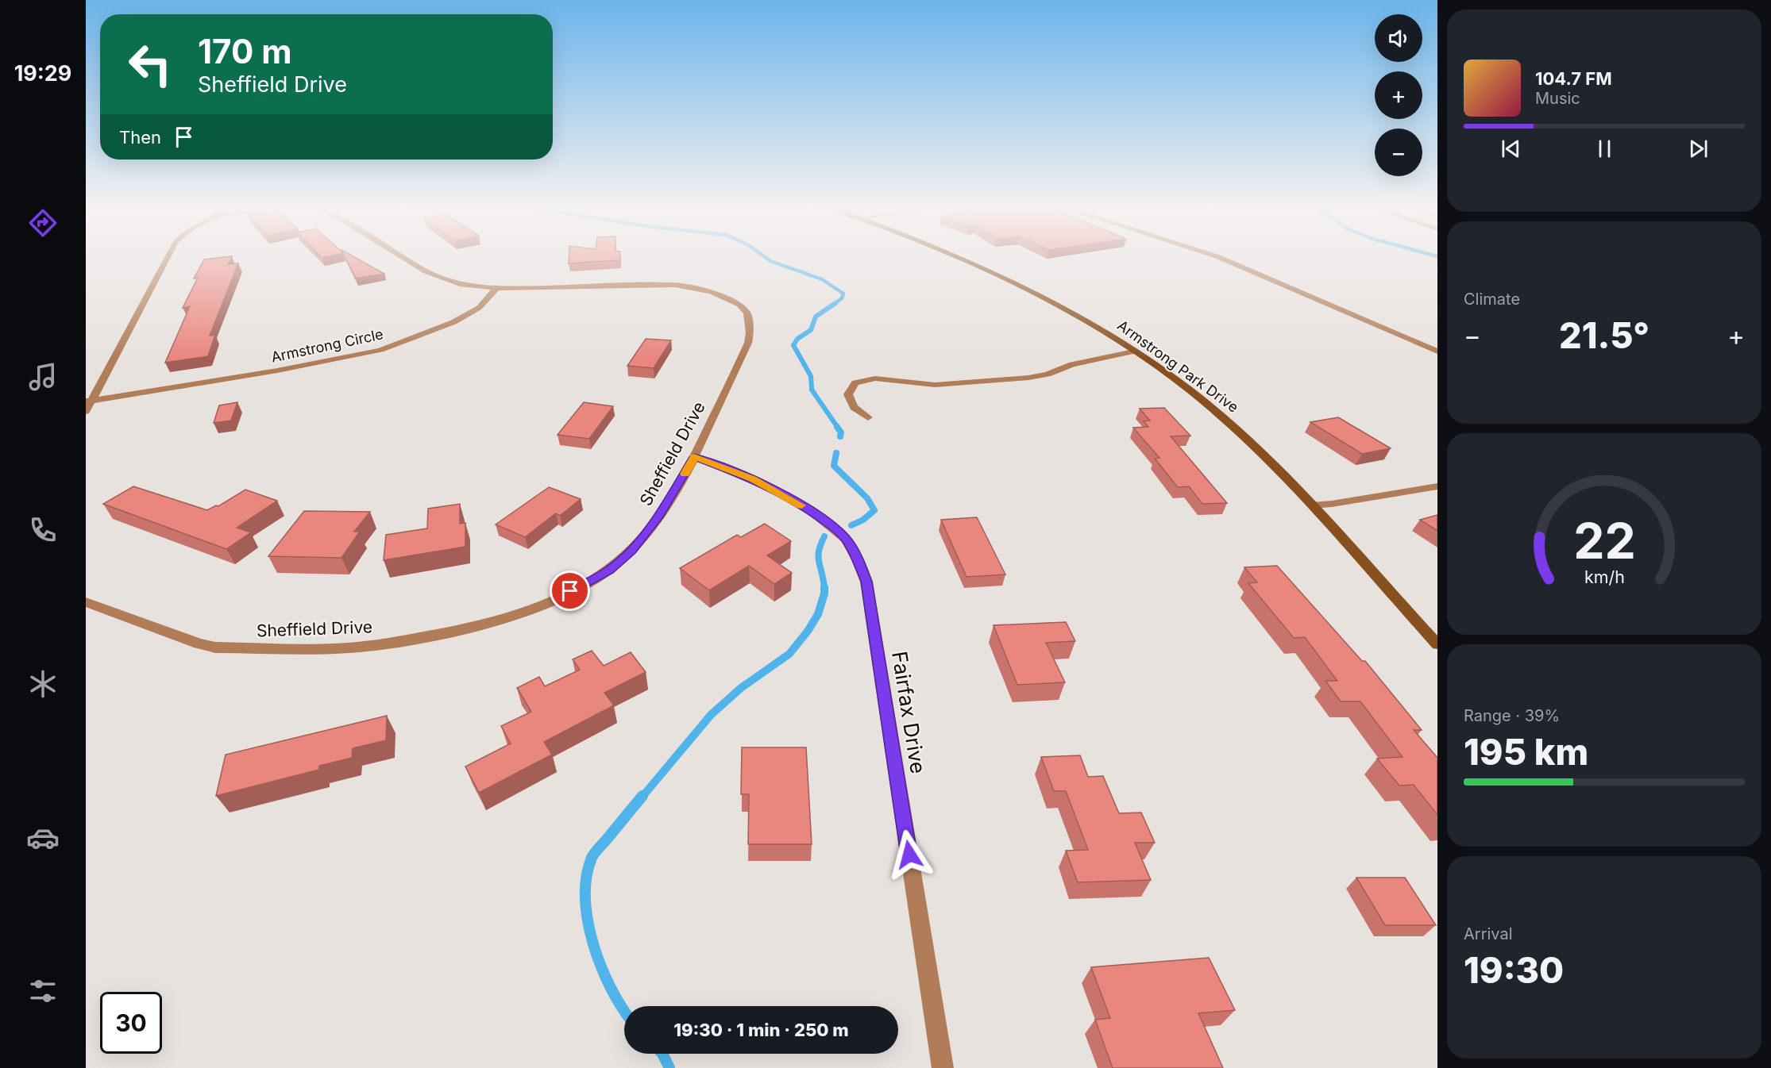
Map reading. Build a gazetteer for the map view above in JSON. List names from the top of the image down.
{
  "streets": {
    "main road": ["Armstrong Park Drive"],
    "street": ["Armstrong Circle", "Sheffield Drive", "Fairfax Drive"]
  },
  "crossings": [
    ["Armstrong Circle", "Sheffield Drive"],
    ["Sheffield Drive", "Fairfax Drive"]
  ],
  "page": {
    "tabs": "19:29",
    "map_buttons": ["+", "−"],
    "turn": ["170 m", "Sheffield Drive"],
    "song": ["104.7 FM", "Music"],
    "then": "Then",
    "tile": [
      "Climate",
      ["Range · 39%", "195 km"],
      ["Arrival", "19:30"]
    ],
    "heat": ["−", "21.5°", "+"],
    "limit": "30",
    "trip": "19:30 · 1 min · 250 m",
    "gauge": ["22", "km/h"]
  }
}
